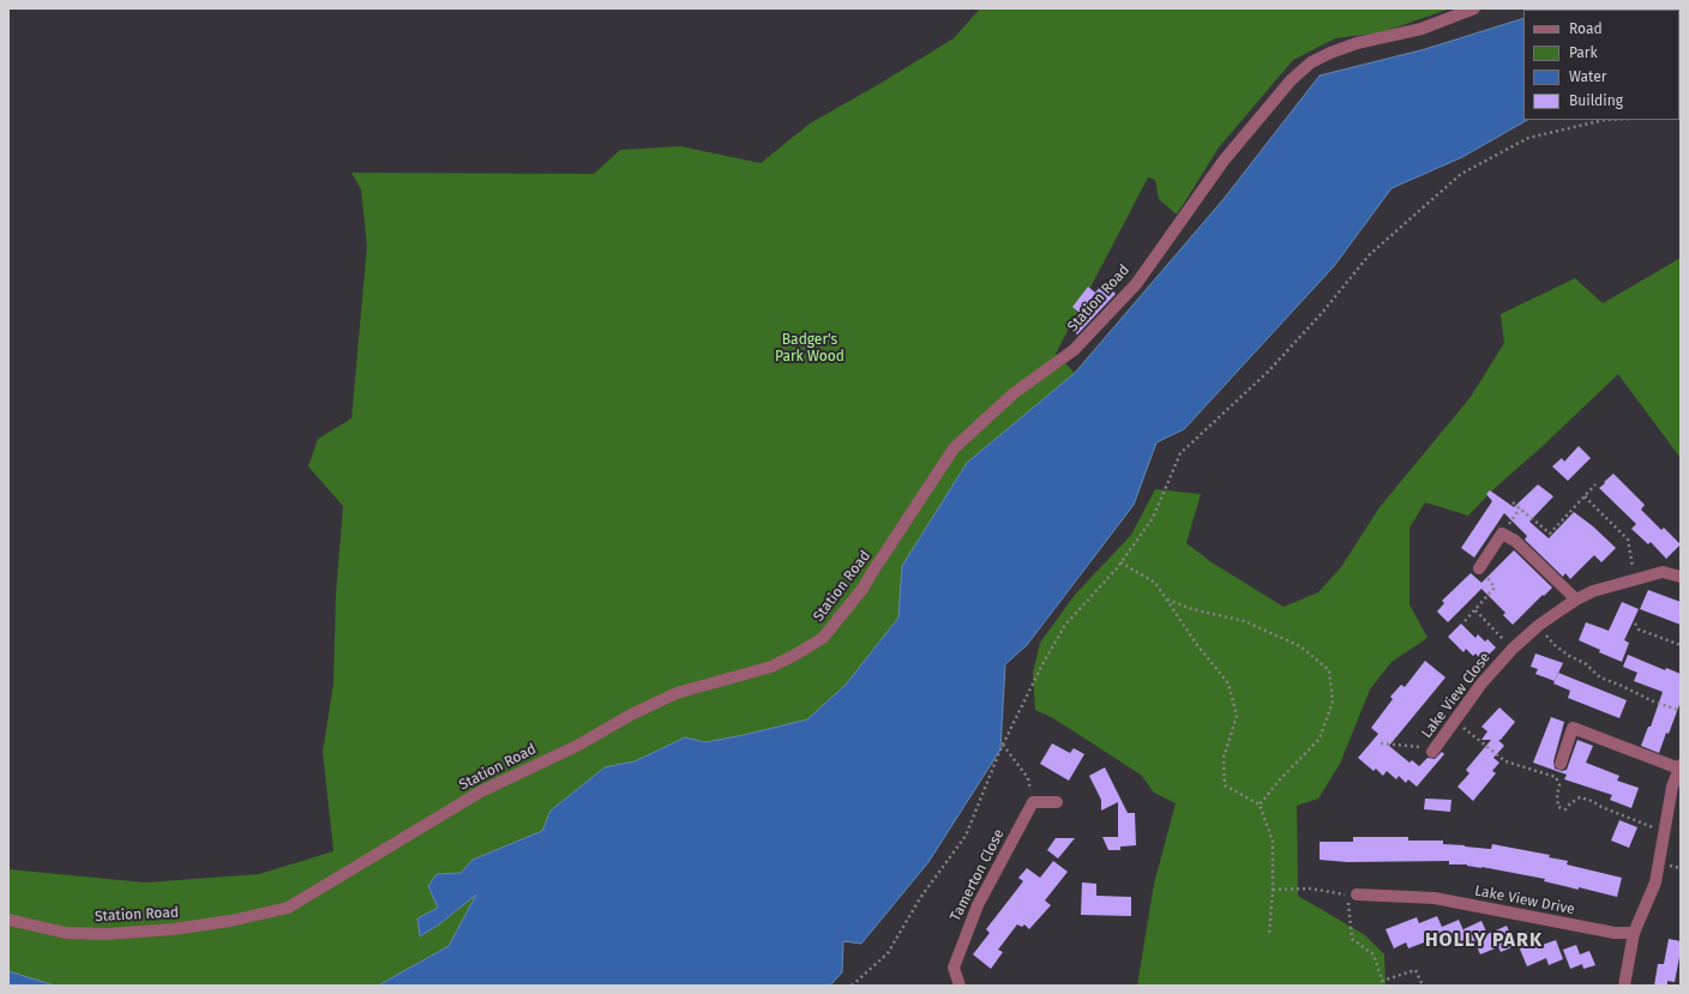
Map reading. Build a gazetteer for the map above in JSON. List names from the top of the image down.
{
  "streets": {
    "street": [
      "Station Road",
      "Lake View Close",
      "Tamerton Close",
      "Lake View Drive"
    ]
  },
  "districts": ["HOLLY PARK"],
  "parks": ["Badger's Park Wood"],
  "legend": [
    "Road",
    "Park",
    "Water",
    "Building"
  ]
}
